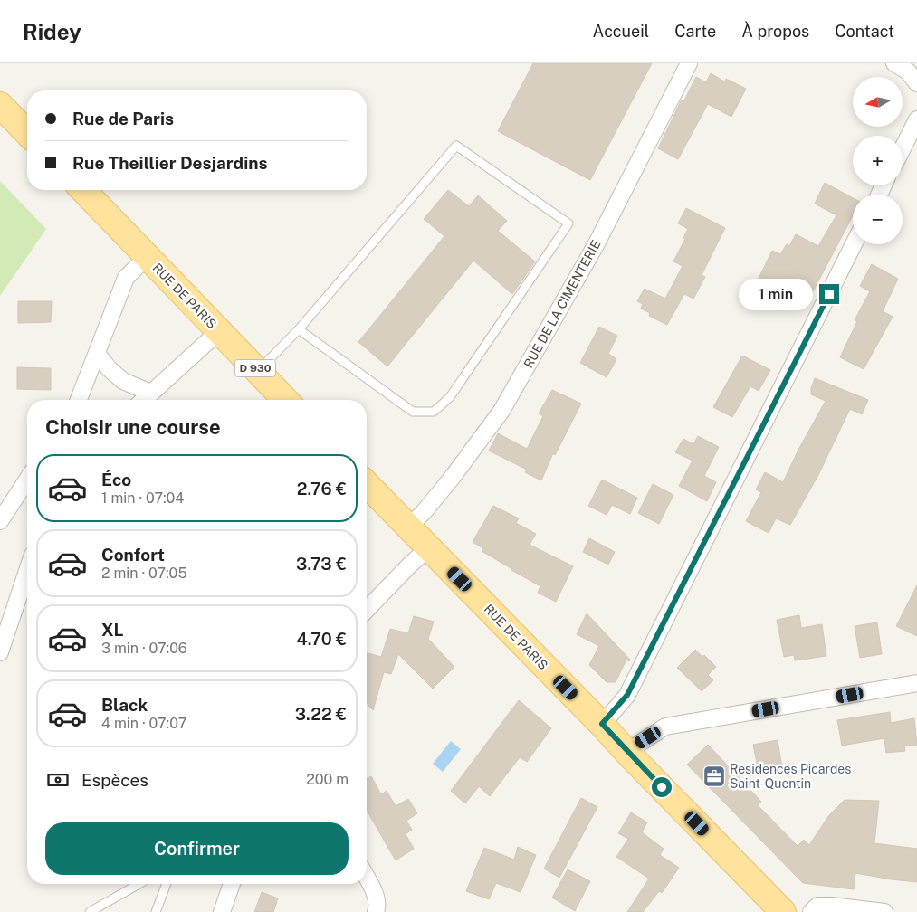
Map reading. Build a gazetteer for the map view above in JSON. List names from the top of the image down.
{
  "streets": {
    "main road": ["RUE DE PARIS", "D 930"],
    "street": ["RUE DE LA CIMENTERIE"]
  },
  "crossings": [
    ["RUE DE PARIS", "RUE DE LA CIMENTERIE"]
  ],
  "places": {
    "office": ["Residences Picardes Saint-Quentin"]
  },
  "north": "left",
  "page": {
    "header": "Ridey",
    "nav": [
      "Accueil",
      "Carte",
      "À propos",
      "Contact"
    ],
    "map_buttons": ["+", "−"],
    "banner": ["Rue de Paris", "Rue Theillier Desjardins"],
    "bubble": "1 min",
    "heading": "Choisir une course",
    "list": [
      {
        "name": "Éco",
        "note": "1 min · 07:04",
        "value": "2.76 €"
      },
      {
        "name": "Confort",
        "note": "2 min · 07:05",
        "value": "3.73 €"
      },
      {
        "name": "XL",
        "note": "3 min · 07:06",
        "value": "4.70 €"
      },
      {
        "name": "Black",
        "note": "4 min · 07:07",
        "value": "3.22 €"
      }
    ],
    "pay": ["Espèces", "200 m"],
    "buttons": "Confirmer"
  }
}
